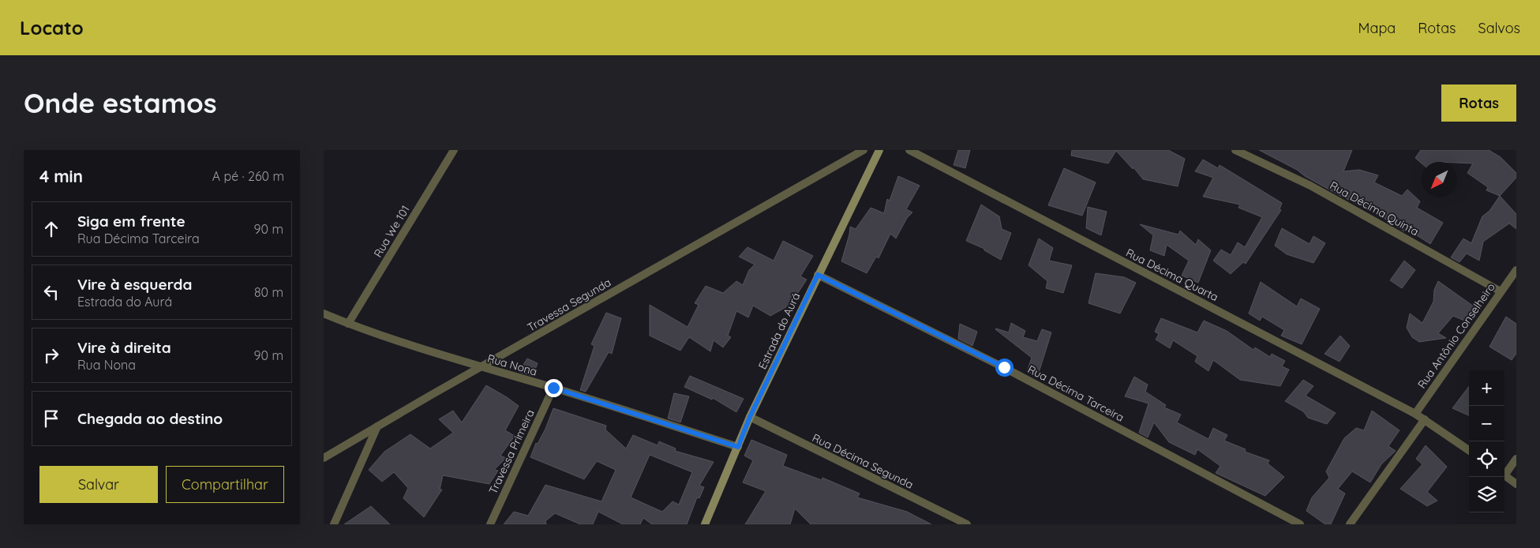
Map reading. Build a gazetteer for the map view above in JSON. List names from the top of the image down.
{
  "streets": {
    "street": [
      "Rua Décima Quinta",
      "Rua We 101",
      "Rua Décima Quarta",
      "Travessa Segunda",
      "Estrada do Aurá",
      "Rua Antônio Conselheiro",
      "Rua Nona",
      "Rua Décima Tarceira",
      "Travessa Primeira",
      "Rua Décima Segunda"
    ]
  },
  "crossings": [
    ["Rua Décima Quinta", "Rua Antônio Conselheiro"],
    ["Rua We 101", "Rua Nona"],
    ["Rua Décima Quarta", "Rua Antônio Conselheiro"],
    ["Travessa Segunda", "Rua Nona"],
    ["Estrada do Aurá", "Rua Nona"],
    ["Estrada do Aurá", "Rua Décima Tarceira"],
    ["Estrada do Aurá", "Rua Décima Segunda"],
    ["Rua Nona", "Travessa Primeira"]
  ],
  "north": "bottom left",
  "page": {
    "header": "Locato",
    "nav": ["Mapa", "Rotas", "Salvos"],
    "buttons": [
      "Rotas",
      ["Salvar", "Compartilhar"]
    ],
    "title": "Onde estamos",
    "heading": ["4 min", "A pé · 260 m"],
    "list": [
      ["Siga em frente", "Rua Décima Tarceira", "90 m"],
      ["Vire à esquerda", "Estrada do Aurá", "80 m"],
      ["Vire à direita", "Rua Nona", "90 m"],
      "Chegada ao destino"
    ],
    "map_buttons": ["+", "−"]
  }
}
